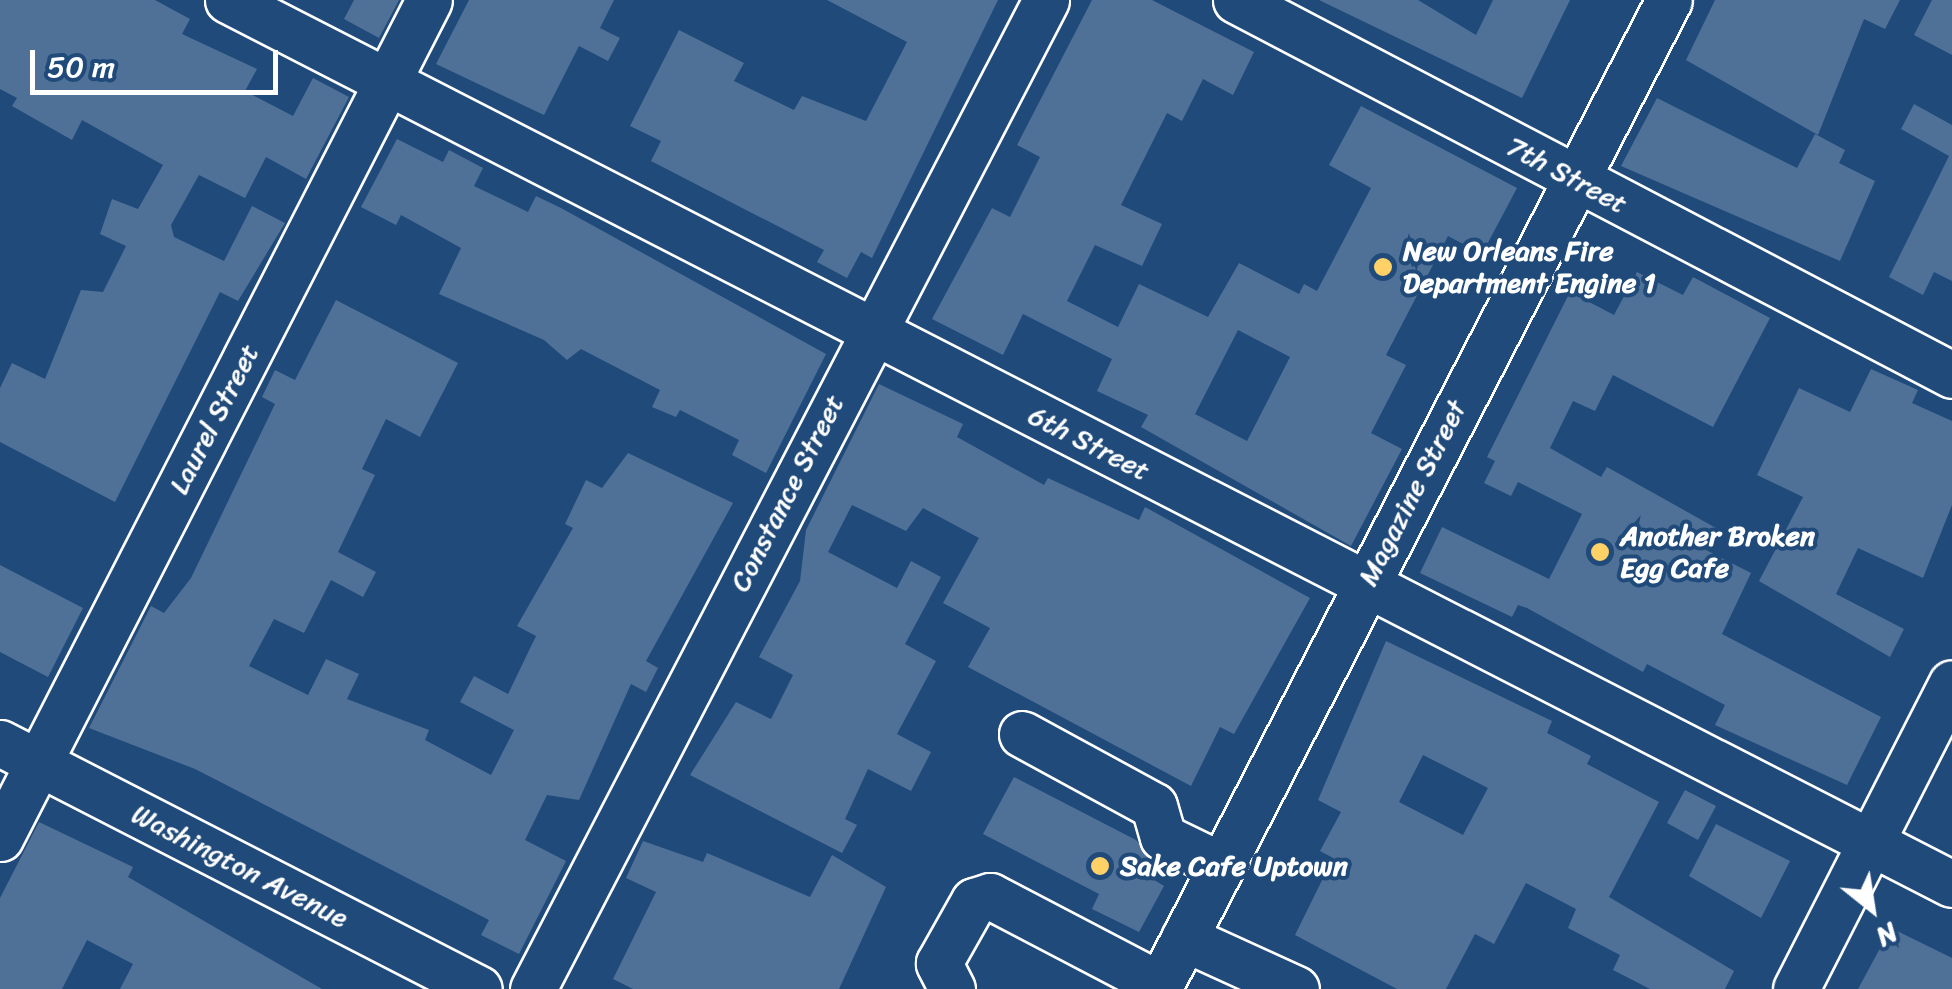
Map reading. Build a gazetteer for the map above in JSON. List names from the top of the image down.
{
  "streets": {
    "street": [
      "7th Street",
      "Laurel Street",
      "6th Street",
      "Constance Street",
      "Magazine Street",
      "Washington Avenue"
    ]
  },
  "crossings": [
    ["7th Street", "Magazine Street"],
    ["Laurel Street", "6th Street"],
    ["Laurel Street", "Washington Avenue"],
    ["6th Street", "Constance Street"],
    ["6th Street", "Magazine Street"]
  ],
  "places": ["New Orleans Fire Department Engine 1", "Another Broken Egg Cafe", "Sake Cafe Uptown"],
  "scale_bar": "50 m",
  "north": "bottom right"
}
